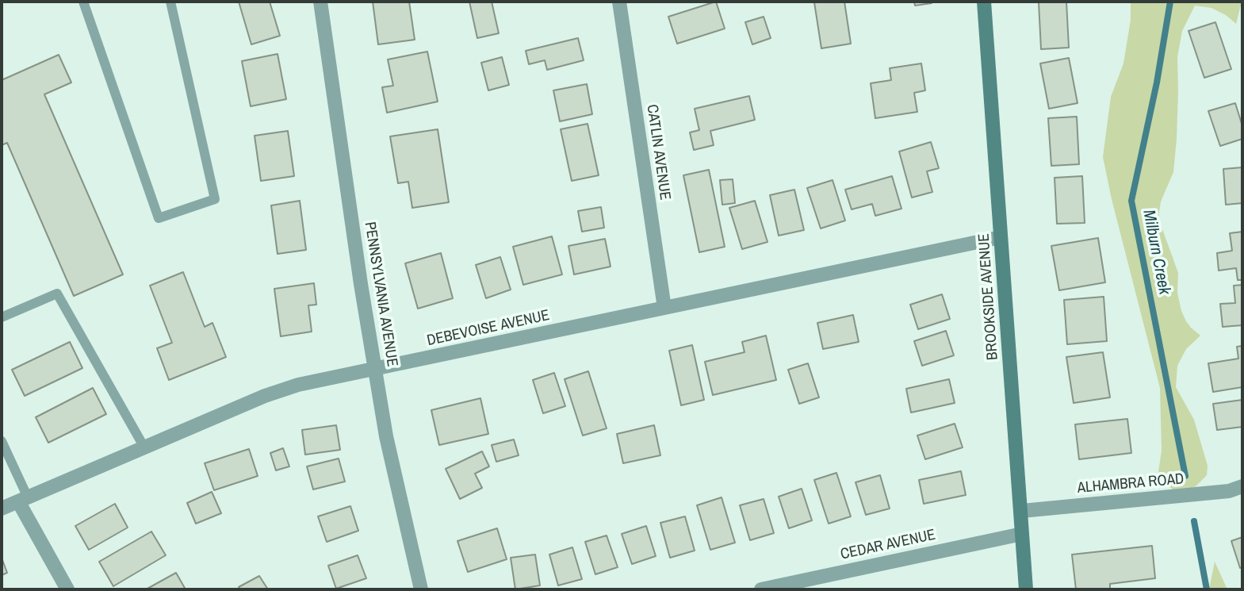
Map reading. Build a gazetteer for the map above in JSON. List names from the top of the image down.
{
  "streets": {
    "main road": ["BROOKSIDE AVENUE"],
    "street": [
      "CATLIN AVENUE",
      "PENNSYLVANIA AVENUE",
      "DEBEVOISE AVENUE",
      "ALHAMBRA ROAD",
      "CEDAR AVENUE"
    ]
  },
  "crossings": [
    ["CATLIN AVENUE", "DEBEVOISE AVENUE"],
    ["PENNSYLVANIA AVENUE", "DEBEVOISE AVENUE"],
    ["BROOKSIDE AVENUE", "DEBEVOISE AVENUE"],
    ["BROOKSIDE AVENUE", "ALHAMBRA ROAD"],
    ["BROOKSIDE AVENUE", "CEDAR AVENUE"]
  ],
  "water": ["Milburn Creek"]
}
